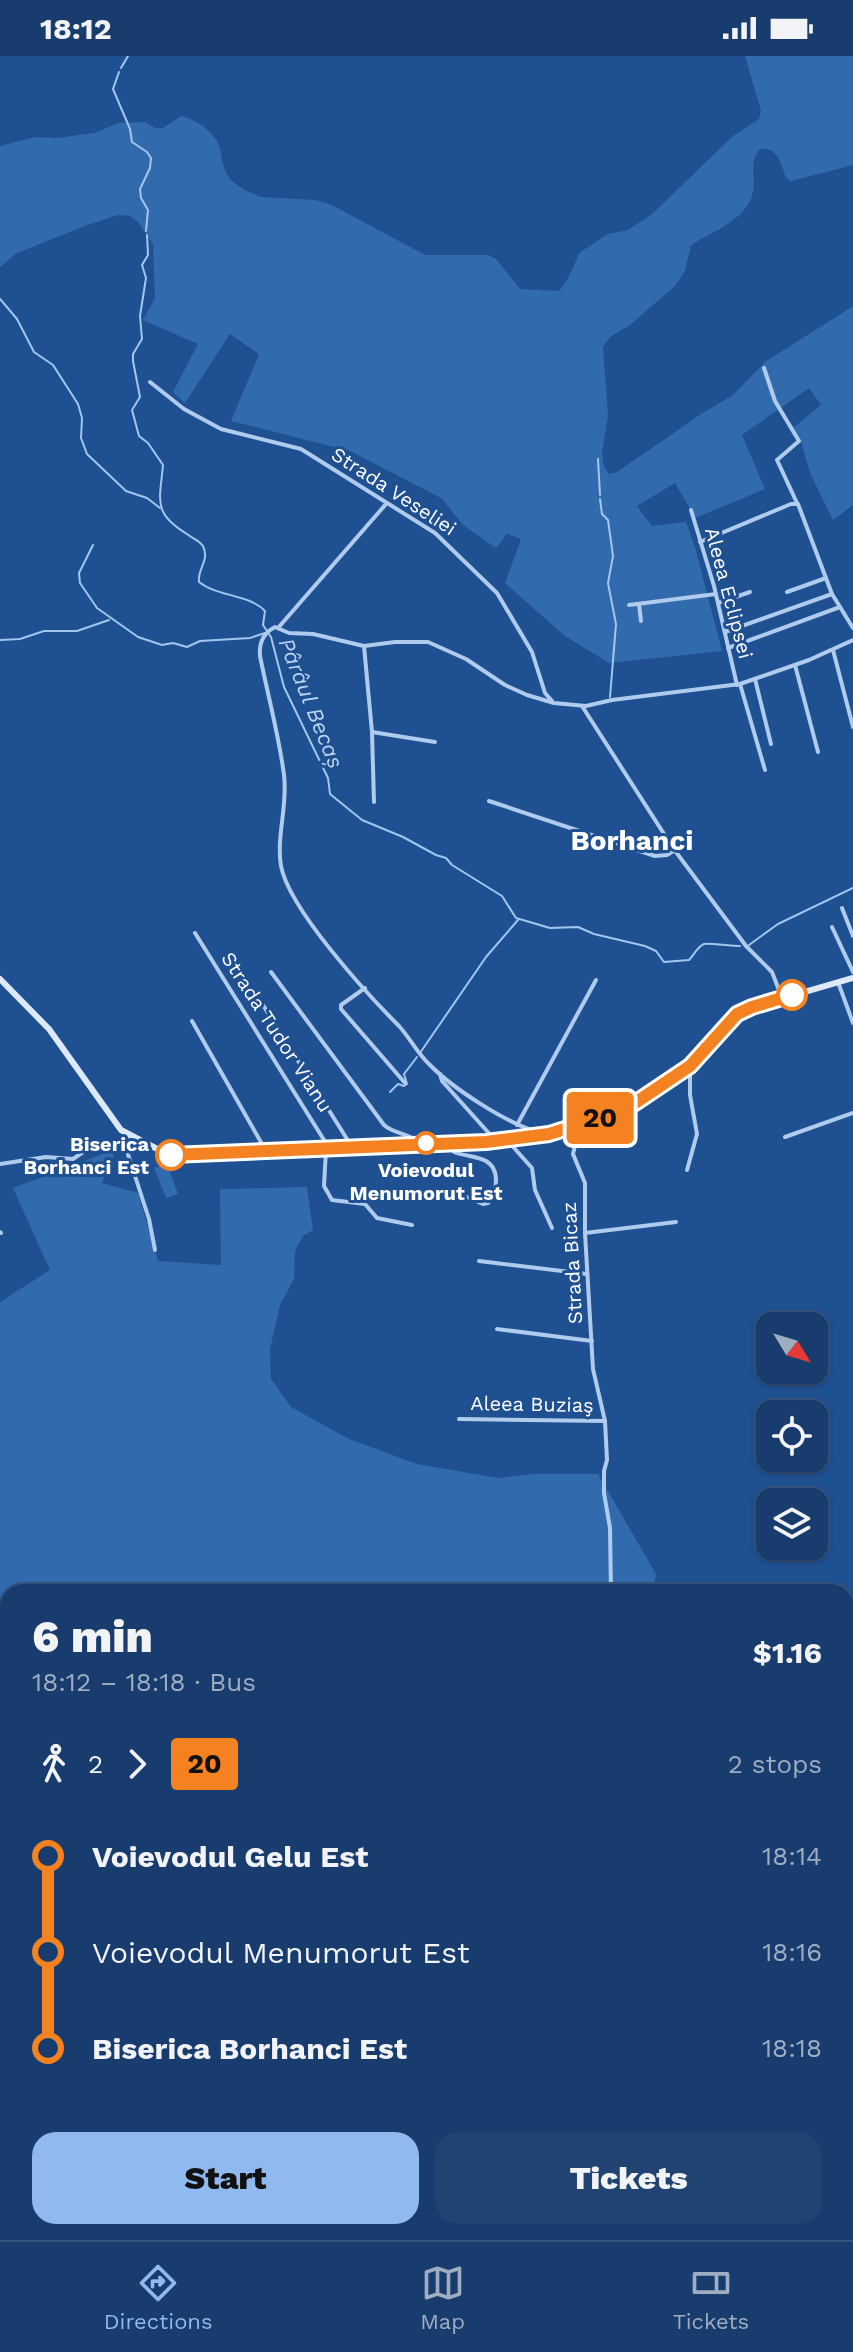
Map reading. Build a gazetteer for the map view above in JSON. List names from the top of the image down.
{
  "streets": {
    "street": [
      "Strada Veseliei",
      "Aleea Eclipsei",
      "Strada Tudor Vianu",
      "Strada Bicaz",
      "Aleea Buziaş"
    ]
  },
  "crossings": [
    ["Strada Bicaz", "Aleea Buziaş"]
  ],
  "districts": ["Borhanci"],
  "water": ["Pârâul Becaș"],
  "places": ["Voievodul Menumorut Est", "Biserica Borhanci Est"],
  "lines": ["bus line 20"],
  "north": "bottom right",
  "page": {
    "status": "18:12",
    "on_map": "20",
    "heading": ["6 min", "18:12 – 18:18 · Bus", "$1.16"],
    "legs": ["2", "20", "2 stops"],
    "list": [
      {
        "name": "Voievodul Gelu Est",
        "value": "18:14"
      },
      {
        "name": "Voievodul Menumorut Est",
        "value": "18:16"
      },
      {
        "name": "Biserica Borhanci Est",
        "value": "18:18"
      }
    ],
    "buttons": ["Start", "Tickets"],
    "tabs": ["Directions", "Map", "Tickets"]
  }
}
